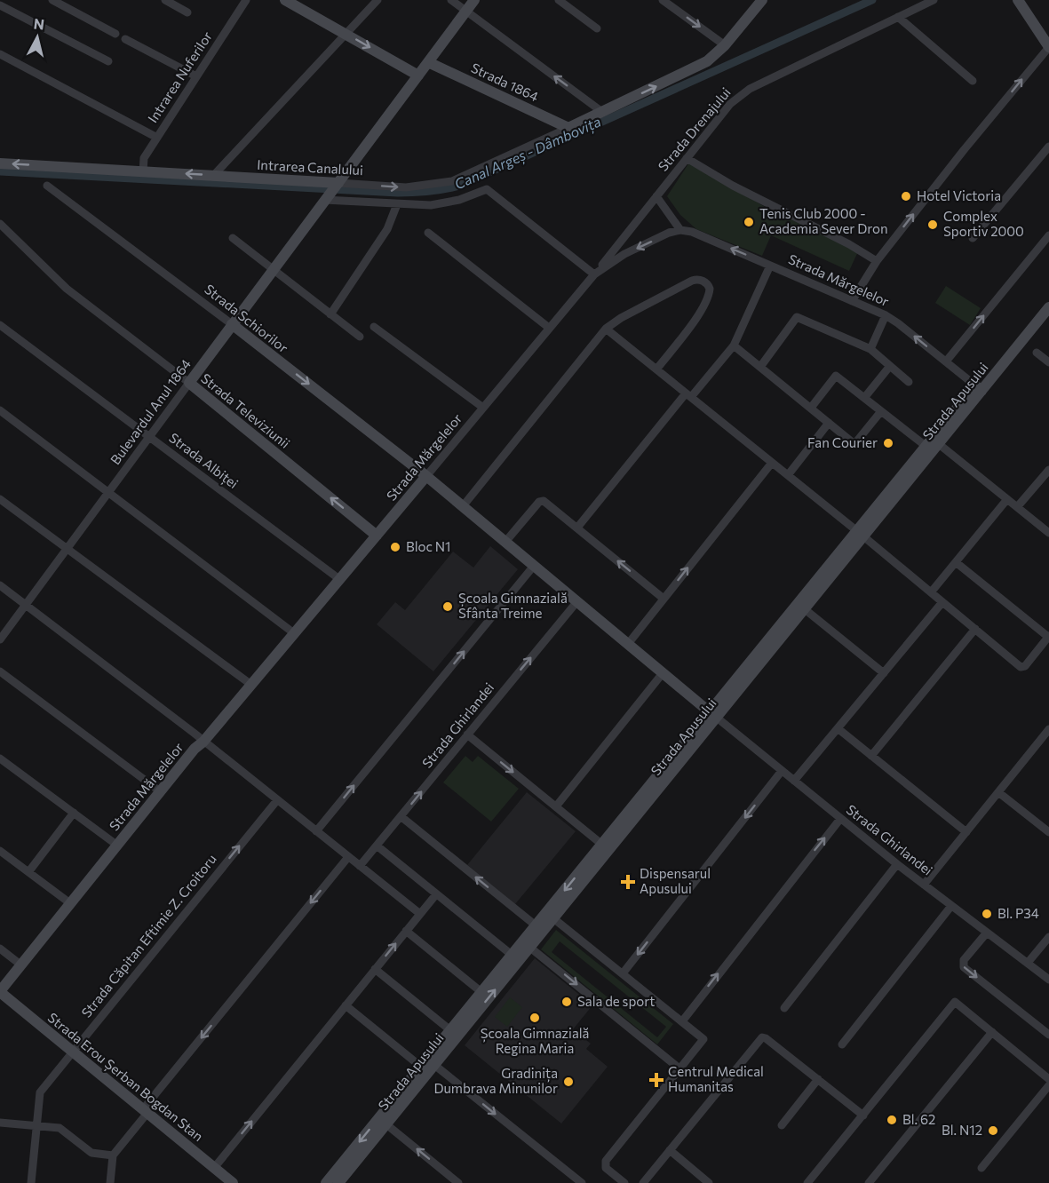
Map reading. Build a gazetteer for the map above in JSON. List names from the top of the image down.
{
  "streets": {
    "street": [
      "Intrarea Nuferilor",
      "Strada 1864",
      "Strada Drenajului",
      "Intrarea Canalului",
      "Strada Mărgelelor",
      "Strada Schiorilor",
      "Strada Apusului",
      "Strada Televiziunii",
      "Bulevardul Anul 1864",
      "Strada Albiței",
      "Strada Ghirlandei",
      "Strada Căpitan Eftimie Z. Croitoru",
      "Strada Erou Șerban Bogdan Stan"
    ]
  },
  "crossings": [
    ["Intrarea Nuferilor", "Intrarea Canalului"],
    ["Strada 1864", "Intrarea Canalului"],
    ["Strada Drenajului", "Strada Mărgelelor"],
    ["Intrarea Canalului", "Bulevardul Anul 1864"],
    ["Strada Mărgelelor", "Strada Schiorilor"],
    ["Strada Mărgelelor", "Strada Apusului"],
    ["Strada Mărgelelor", "Strada Televiziunii"],
    ["Strada Mărgelelor", "Strada Albiței"],
    ["Strada Mărgelelor", "Strada Ghirlandei"],
    ["Strada Mărgelelor", "Strada Erou Șerban Bogdan Stan"],
    ["Strada Schiorilor", "Bulevardul Anul 1864"],
    ["Strada Schiorilor", "Strada Ghirlandei"],
    ["Strada Apusului", "Strada Ghirlandei"],
    ["Strada Televiziunii", "Bulevardul Anul 1864"],
    ["Bulevardul Anul 1864", "Strada Albiței"],
    ["Strada Căpitan Eftimie Z. Croitoru", "Strada Erou Șerban Bogdan Stan"]
  ],
  "one_way": ["Strada Televiziunii", "Strada Căpitan Eftimie Z. Croitoru"],
  "water": ["Canal Argeș - Dâmbovița"],
  "places": {
    "other": [
      "Hotel Victoria",
      "Tenis Club 2000 - Academia Sever Dron",
      "Complex Sportiv 2000",
      "Fan Courier",
      "Bloc N1",
      "Școala Gimnazială Sfânta Treime",
      "Bl. P34",
      "Sala de sport",
      "Școala Gimnazială Regina Maria",
      "Gradinița Dumbrava Minunilor",
      "Bl. 62",
      "Bl. N12"
    ],
    "health": ["Dispensarul Apusului", "Centrul Medical Humanitas"]
  },
  "north": "top"
}
